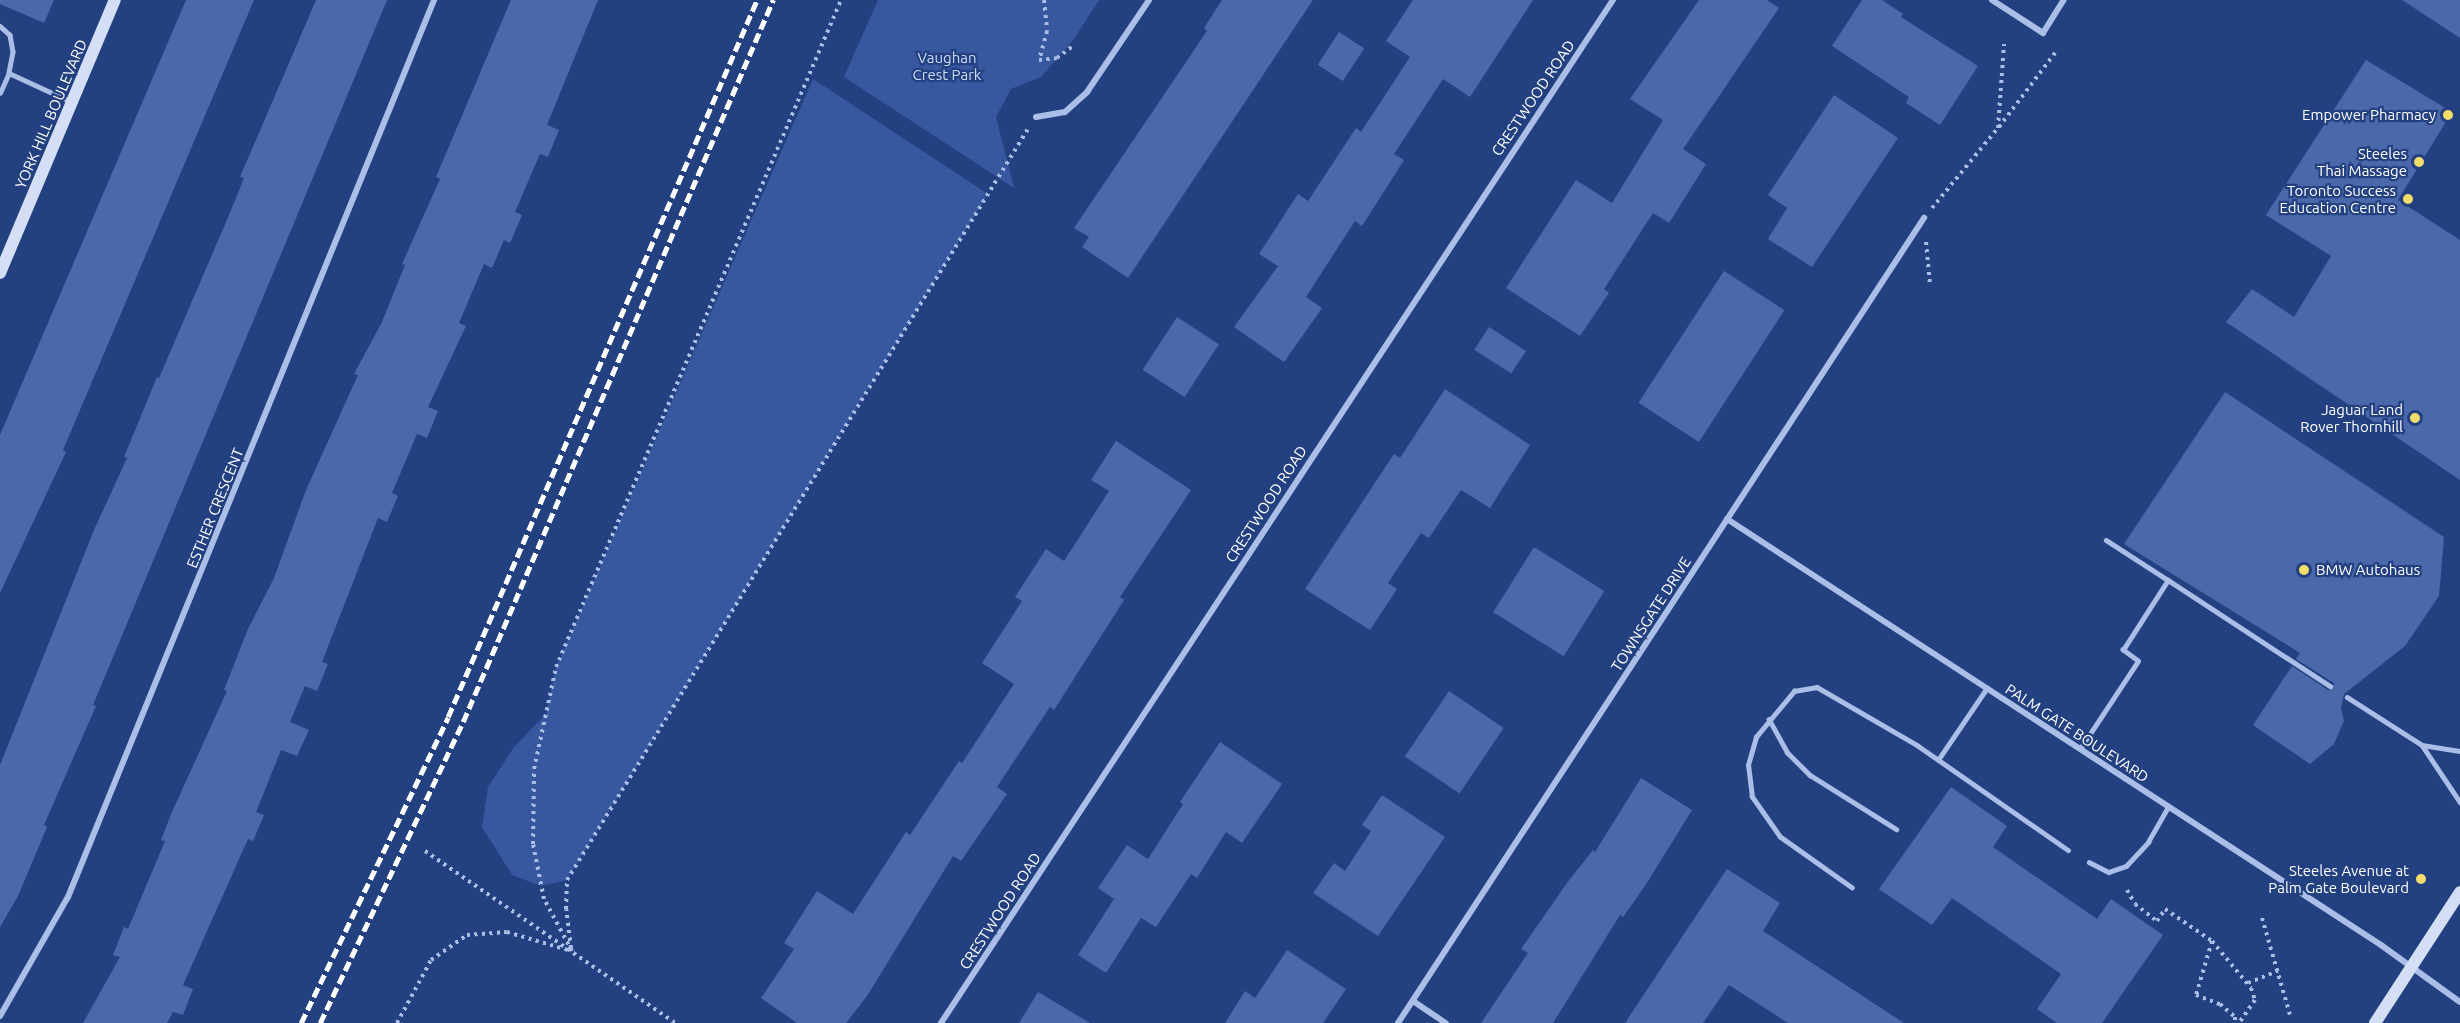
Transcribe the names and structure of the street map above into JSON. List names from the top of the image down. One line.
{"streets":{"street":["CRESTWOOD ROAD","YORK HILL BOULEVARD","ESTHER CRESCENT","TOWNSGATE DRIVE","PALM GATE BOULEVARD"]},"crossings":[["TOWNSGATE DRIVE","PALM GATE BOULEVARD"]],"parks":["Vaughan Crest Park"],"places":["Empower Pharmacy","Steeles Thai Massage","Toronto Success Education Centre","Jaguar Land Rover Thornhill","BMW Autohaus","Steeles Avenue at Palm Gate Boulevard"]}
